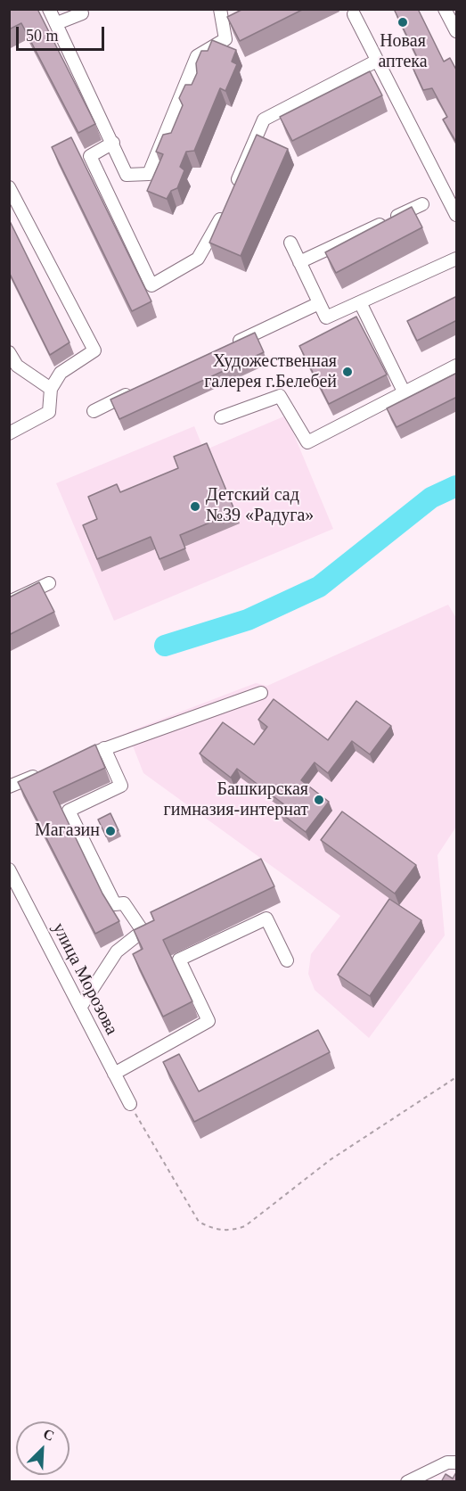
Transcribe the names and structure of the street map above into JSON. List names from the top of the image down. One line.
{"streets":{"street":["улица Морозова"]},"places":["Новая аптека","Художественная галерея г.Белебей","Детский сад №39 «Радуга»","Башкирская гимназия-интернат","Магазин"],"scale_bar":"50 m","north":"top right"}
